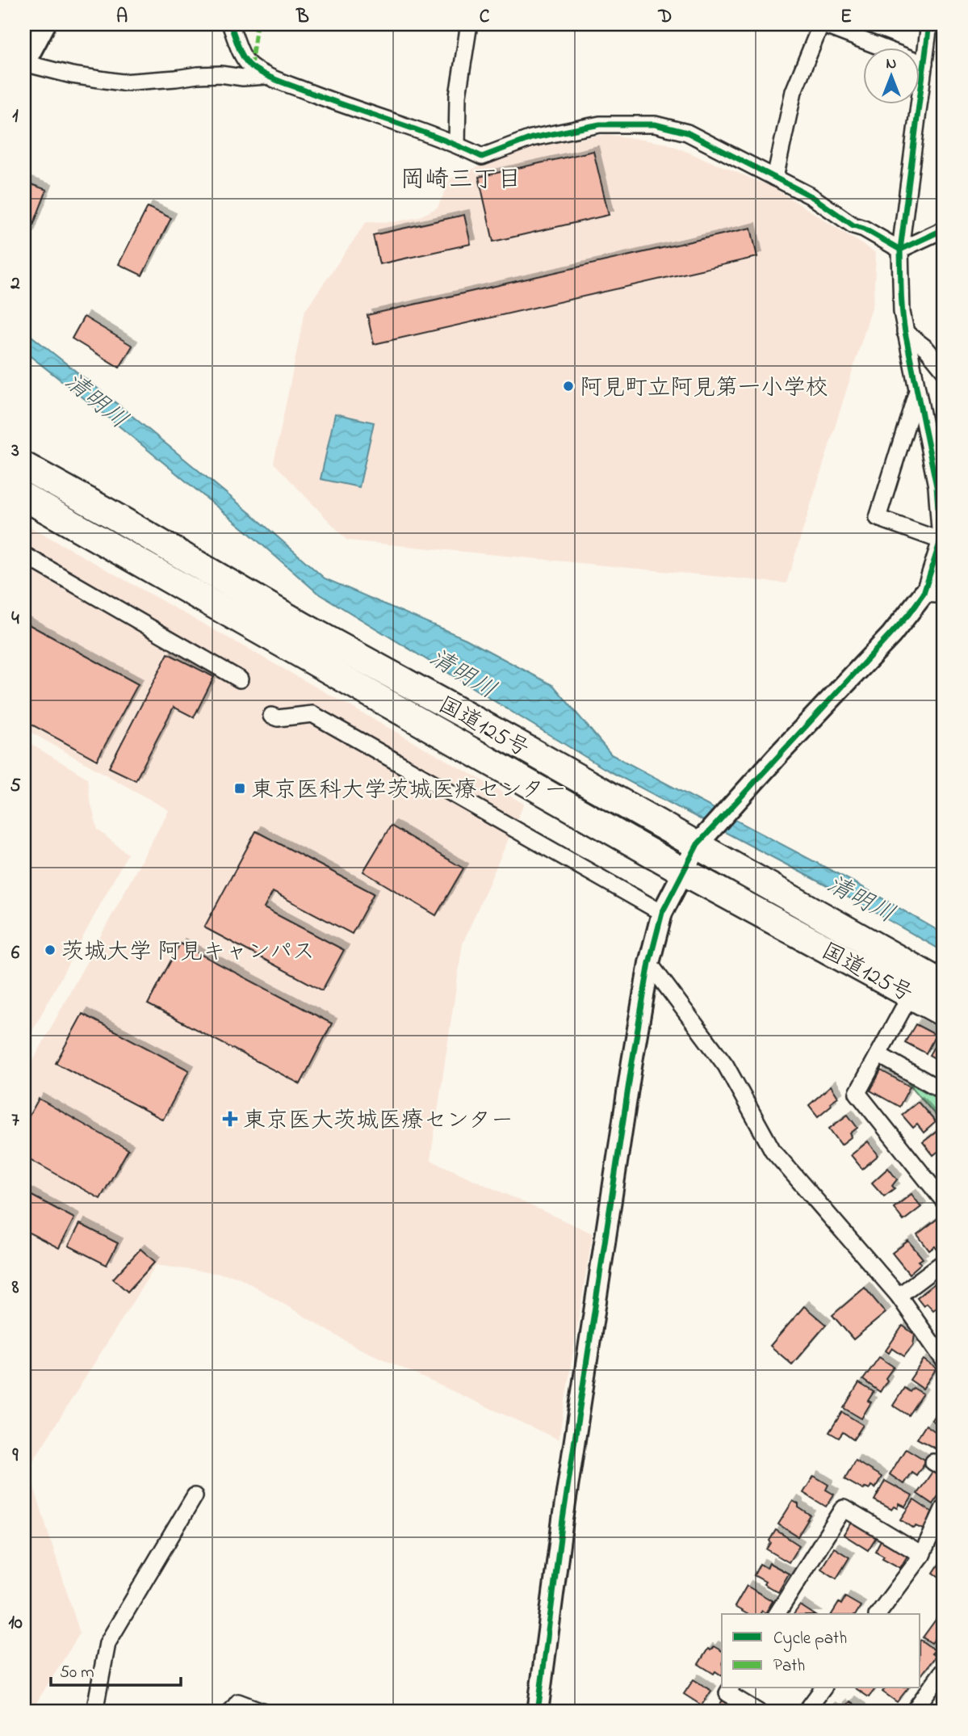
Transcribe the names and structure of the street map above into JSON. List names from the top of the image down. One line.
{"streets":{"highway":["国道125号"]},"districts":["岡崎三丁目"],"water":["清明川"],"places":{"other":["阿見町立阿見第一小学校","茨城大学 阿見キャンパス"],"transit":["東京医科大学茨城医療センター"],"health":["東京医大茨城医療センター"]},"legend":["Cycle path","Path"],"scale_bar":"50 m","north":"top","grid":{"columns":["A","B","C","D","E"],"rows":["1","2","3","4","5","6","7","8","9","10"]}}
